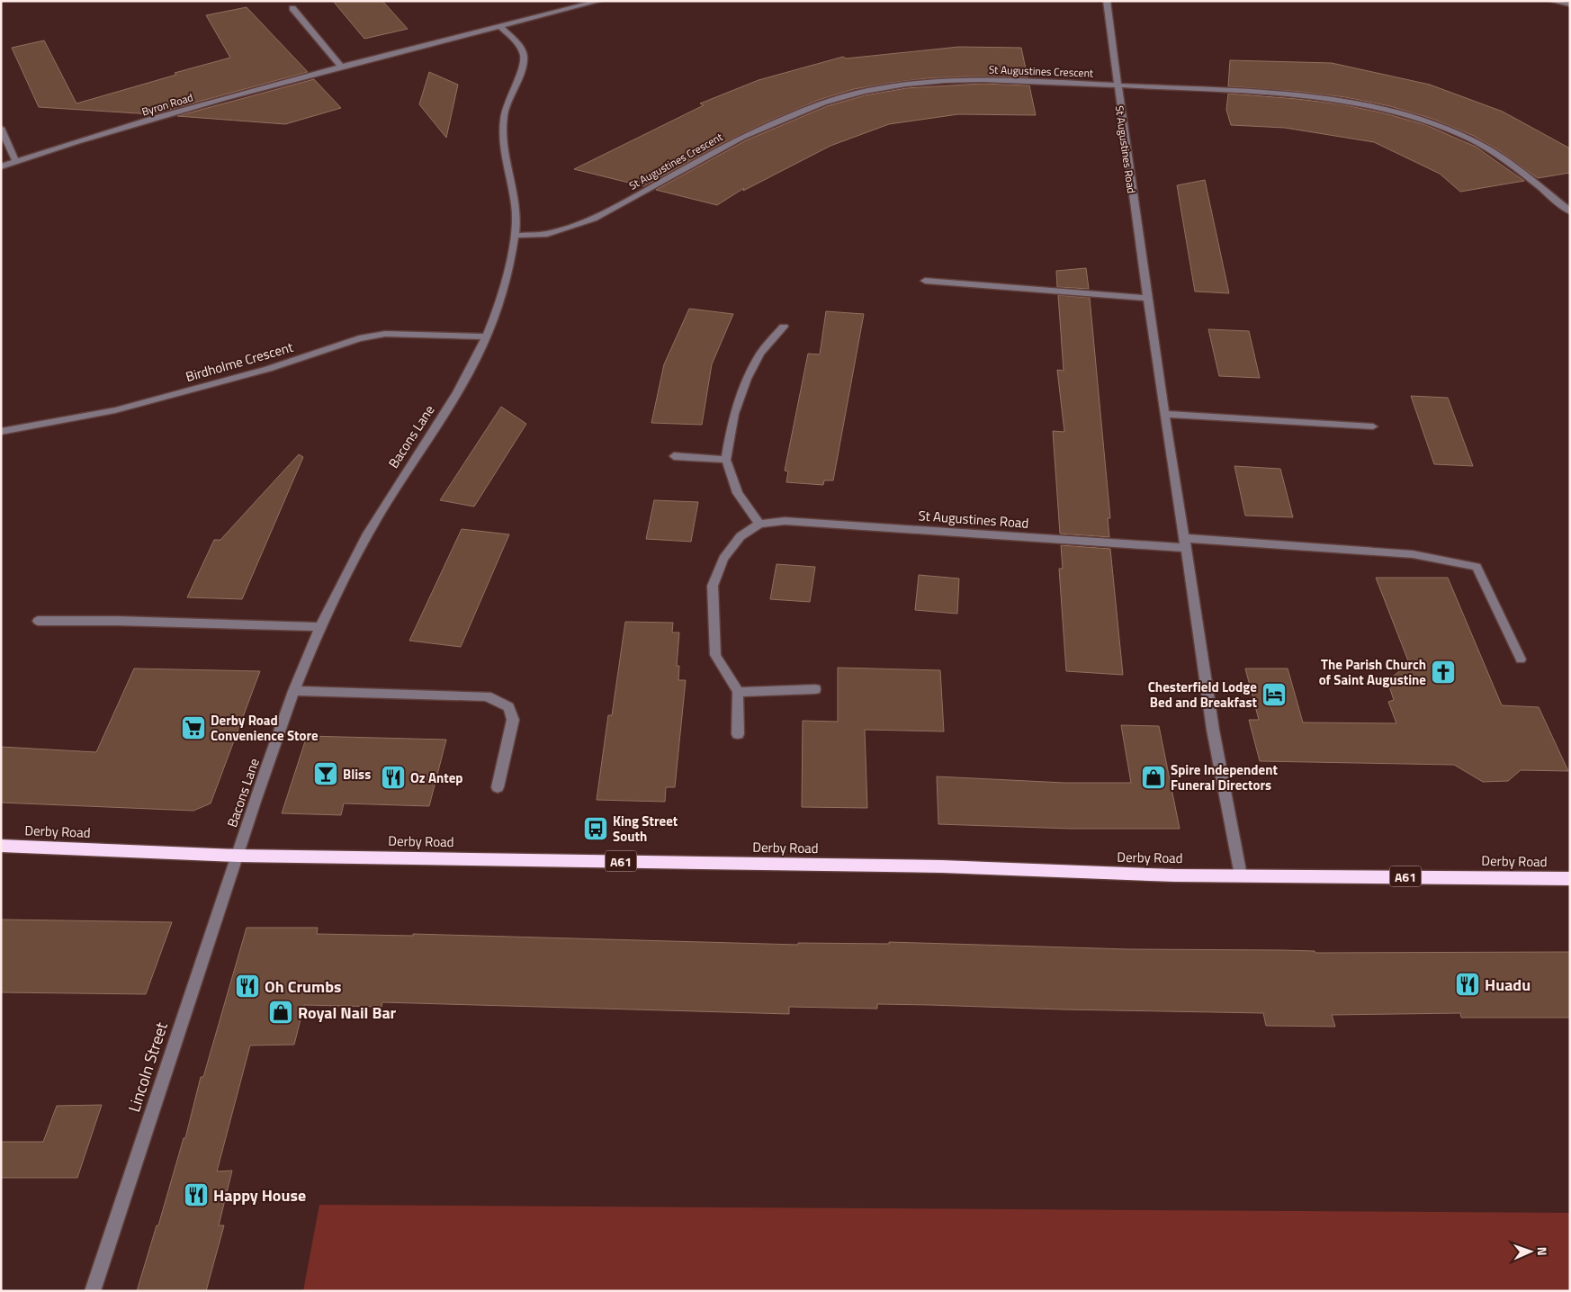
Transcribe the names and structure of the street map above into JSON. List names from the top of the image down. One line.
{"streets":{"highway":["Derby Road","A61"],"street":["St Augustines Crescent","Byron Road","St Augustines Road","Birdholme Crescent","Bacons Lane","Lincoln Street"]},"crossings":[["St Augustines Crescent","St Augustines Road"],["St Augustines Crescent","Bacons Lane"],["Byron Road","Bacons Lane"],["St Augustines Road","Derby Road"],["Birdholme Crescent","Bacons Lane"],["Bacons Lane","Derby Road"],["Bacons Lane","Lincoln Street"],["Derby Road","Lincoln Street"]],"places":{"church":["The Parish Church of Saint Augustine"],"hotel":["Chesterfield Lodge Bed and Breakfast"],"supermarket":["Derby Road Convenience Store"],"bar":["Bliss"],"restaurant":["Oz Antep","Huadu","Oh Crumbs","Happy House"],"shop":["Spire Independent Funeral Directors","Royal Nail Bar"],"bus stop":["King Street South"]},"north":"right"}
